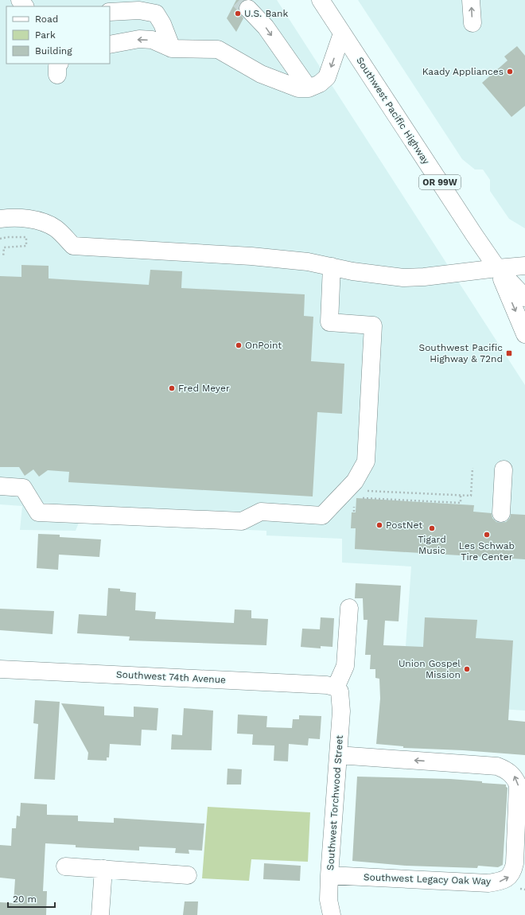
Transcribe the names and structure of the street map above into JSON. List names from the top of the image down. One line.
{"streets":{"main road":["Southwest Pacific Highway","OR 99W","Southwest 74th Avenue","Southwest Torchwood Street","Southwest Legacy Oak Way"]},"crossings":[["Southwest 74th Avenue","Southwest Torchwood Street"],["Southwest Torchwood Street","Southwest Legacy Oak Way"]],"places":{"other":["U.S. Bank","Kaady Appliances","OnPoint","Fred Meyer","PostNet","Tigard Music","Les Schwab Tire Center","Union Gospel Mission"],"transit":["Southwest Pacific Highway & 72nd"]},"legend":["Road","Park","Building"],"scale_bar":"20 m"}
